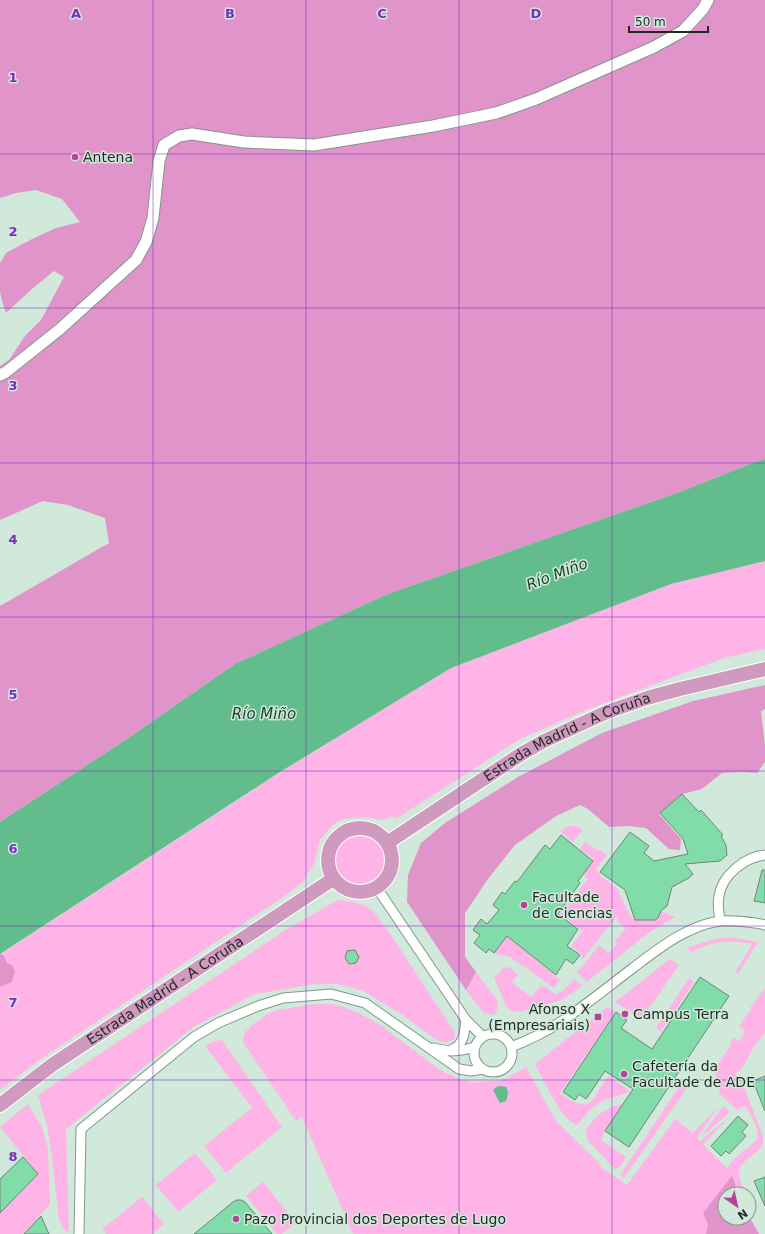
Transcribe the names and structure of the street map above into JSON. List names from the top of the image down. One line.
{"streets":{"highway":["Estrada Madrid - A Coruña"]},"water":["Río Miño"],"places":{"other":["Antena","Facultade de Ciencias","Campus Terra","Cafetería da Facultade de ADE","Pazo Provincial dos Deportes de Lugo"],"transit":["Afonso X (Empresariais)"]},"scale_bar":"50 m","north":"bottom right","grid":{"columns":["A","B","C","D"],"rows":["1","2","3","4","5","6","7","8"]}}
